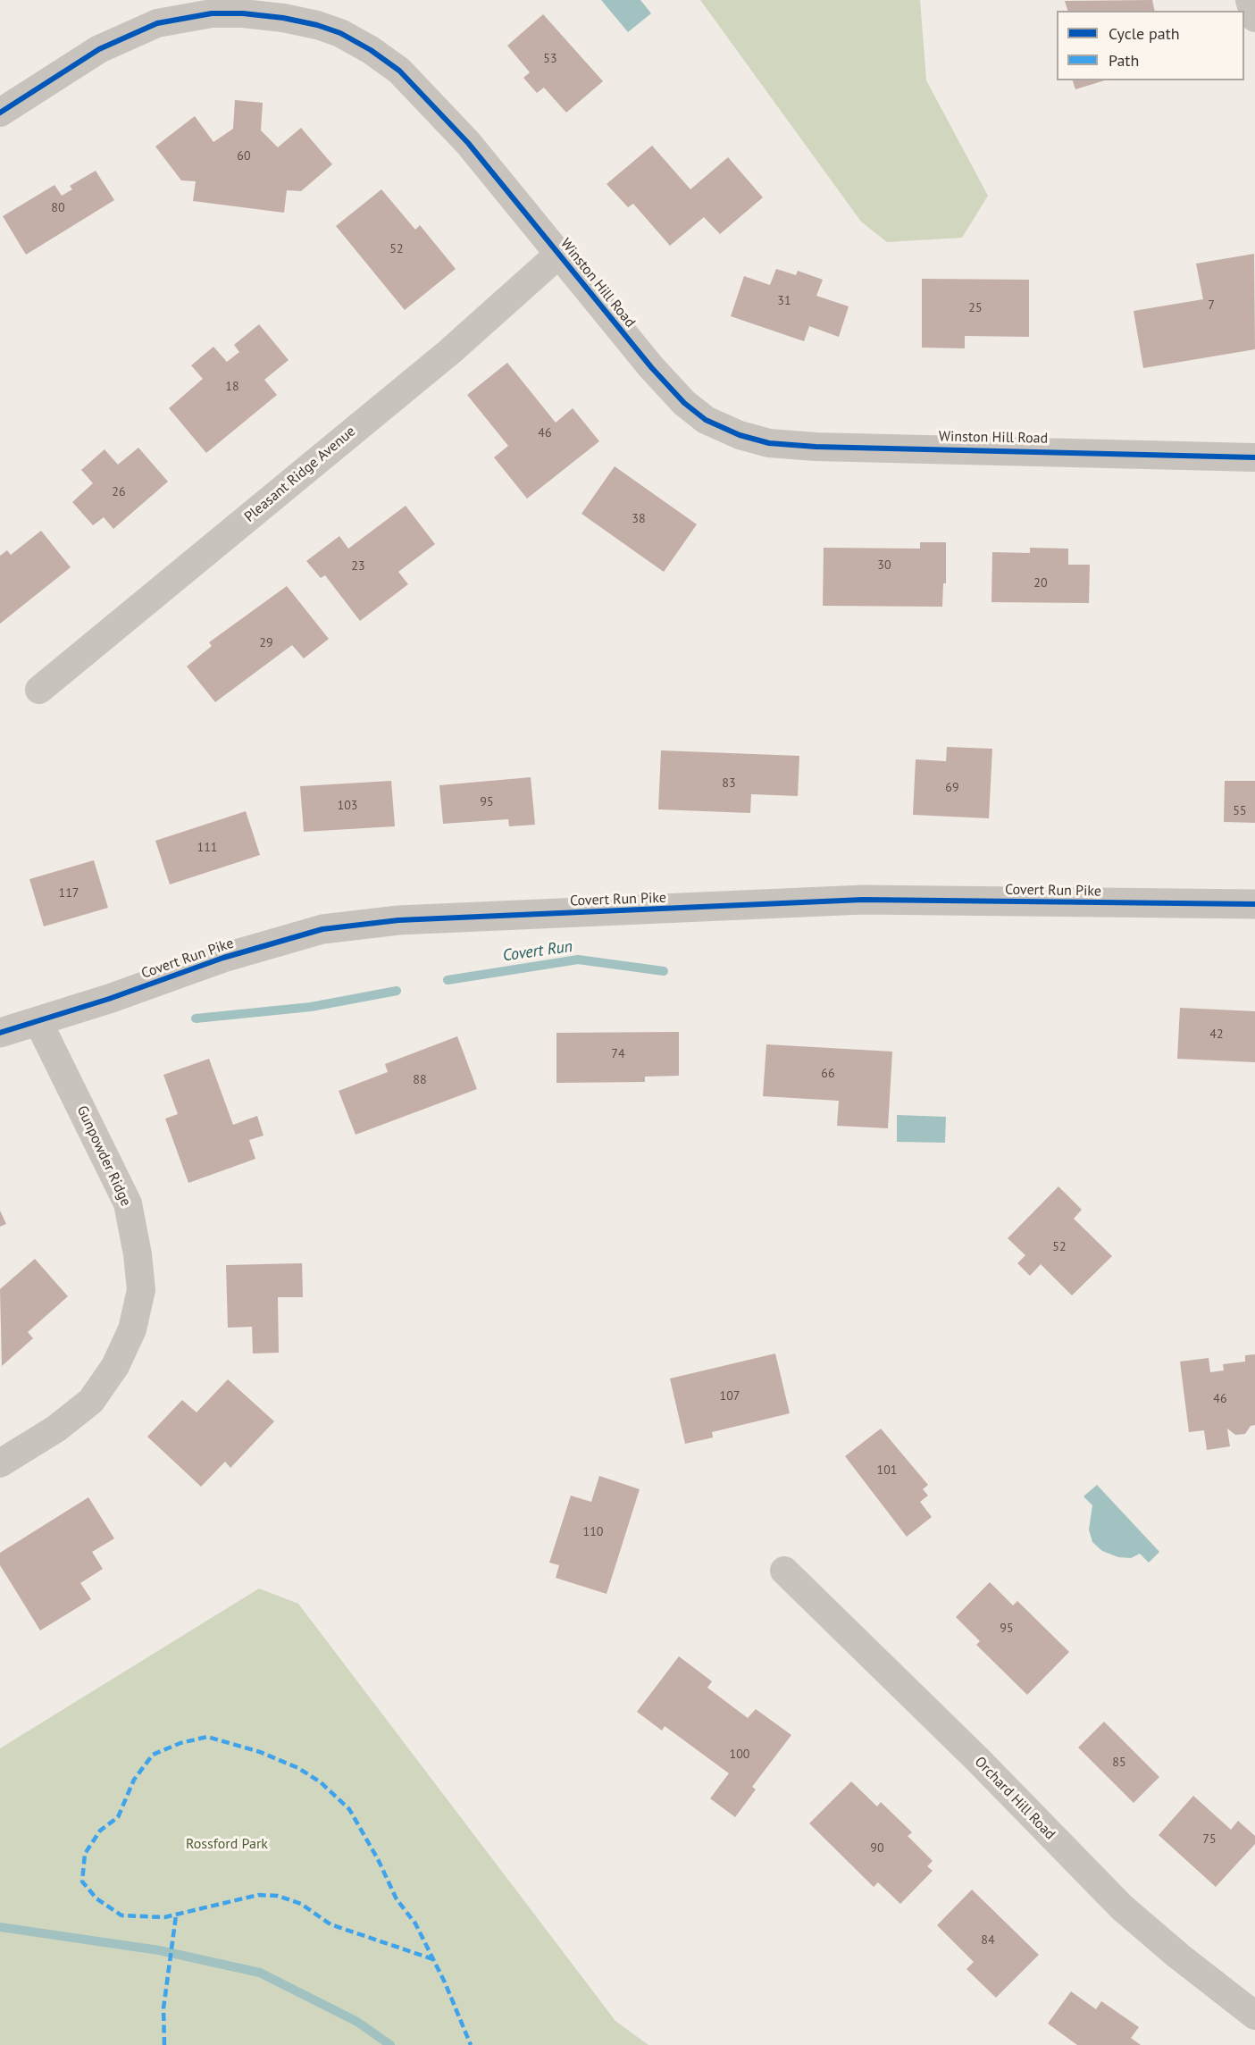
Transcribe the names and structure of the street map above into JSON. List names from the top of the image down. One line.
{"streets":{"street":["Winston Hill Road","Pleasant Ridge Avenue","Covert Run Pike","Gunpowder Ridge","Orchard Hill Road"]},"crossings":[["Winston Hill Road","Pleasant Ridge Avenue"],["Covert Run Pike","Gunpowder Ridge"]],"water":["Covert Run"],"parks":["Rossford Park"],"house_numbers":["53","60","80","52","31","7","25","18","46","26","38","30","23","20","29","83","69","95","103","55","111","117","42","74","66","88","52","107","46","101","110","95","100","85","75","90","84"],"legend":["Cycle path","Path"]}
